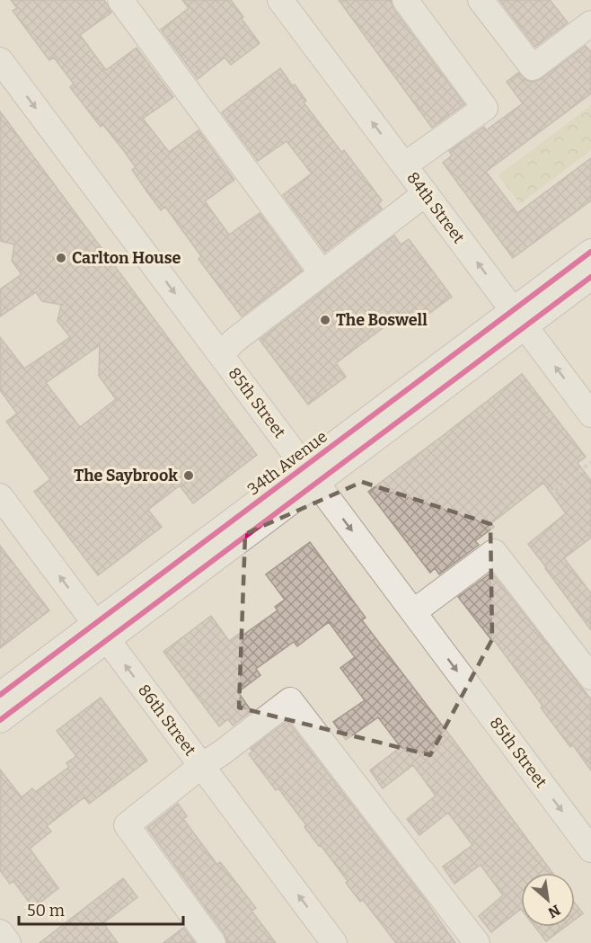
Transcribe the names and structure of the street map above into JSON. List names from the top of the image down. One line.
{"streets":{"street":["84th Street","85th Street","34th Avenue","86th Street"]},"crossings":[["84th Street","34th Avenue"],["85th Street","34th Avenue"],["34th Avenue","86th Street"]],"one_way":["86th Street"],"places":["Carlton House","The Boswell","The Saybrook"],"scale_bar":"50 m","north":"bottom right"}
